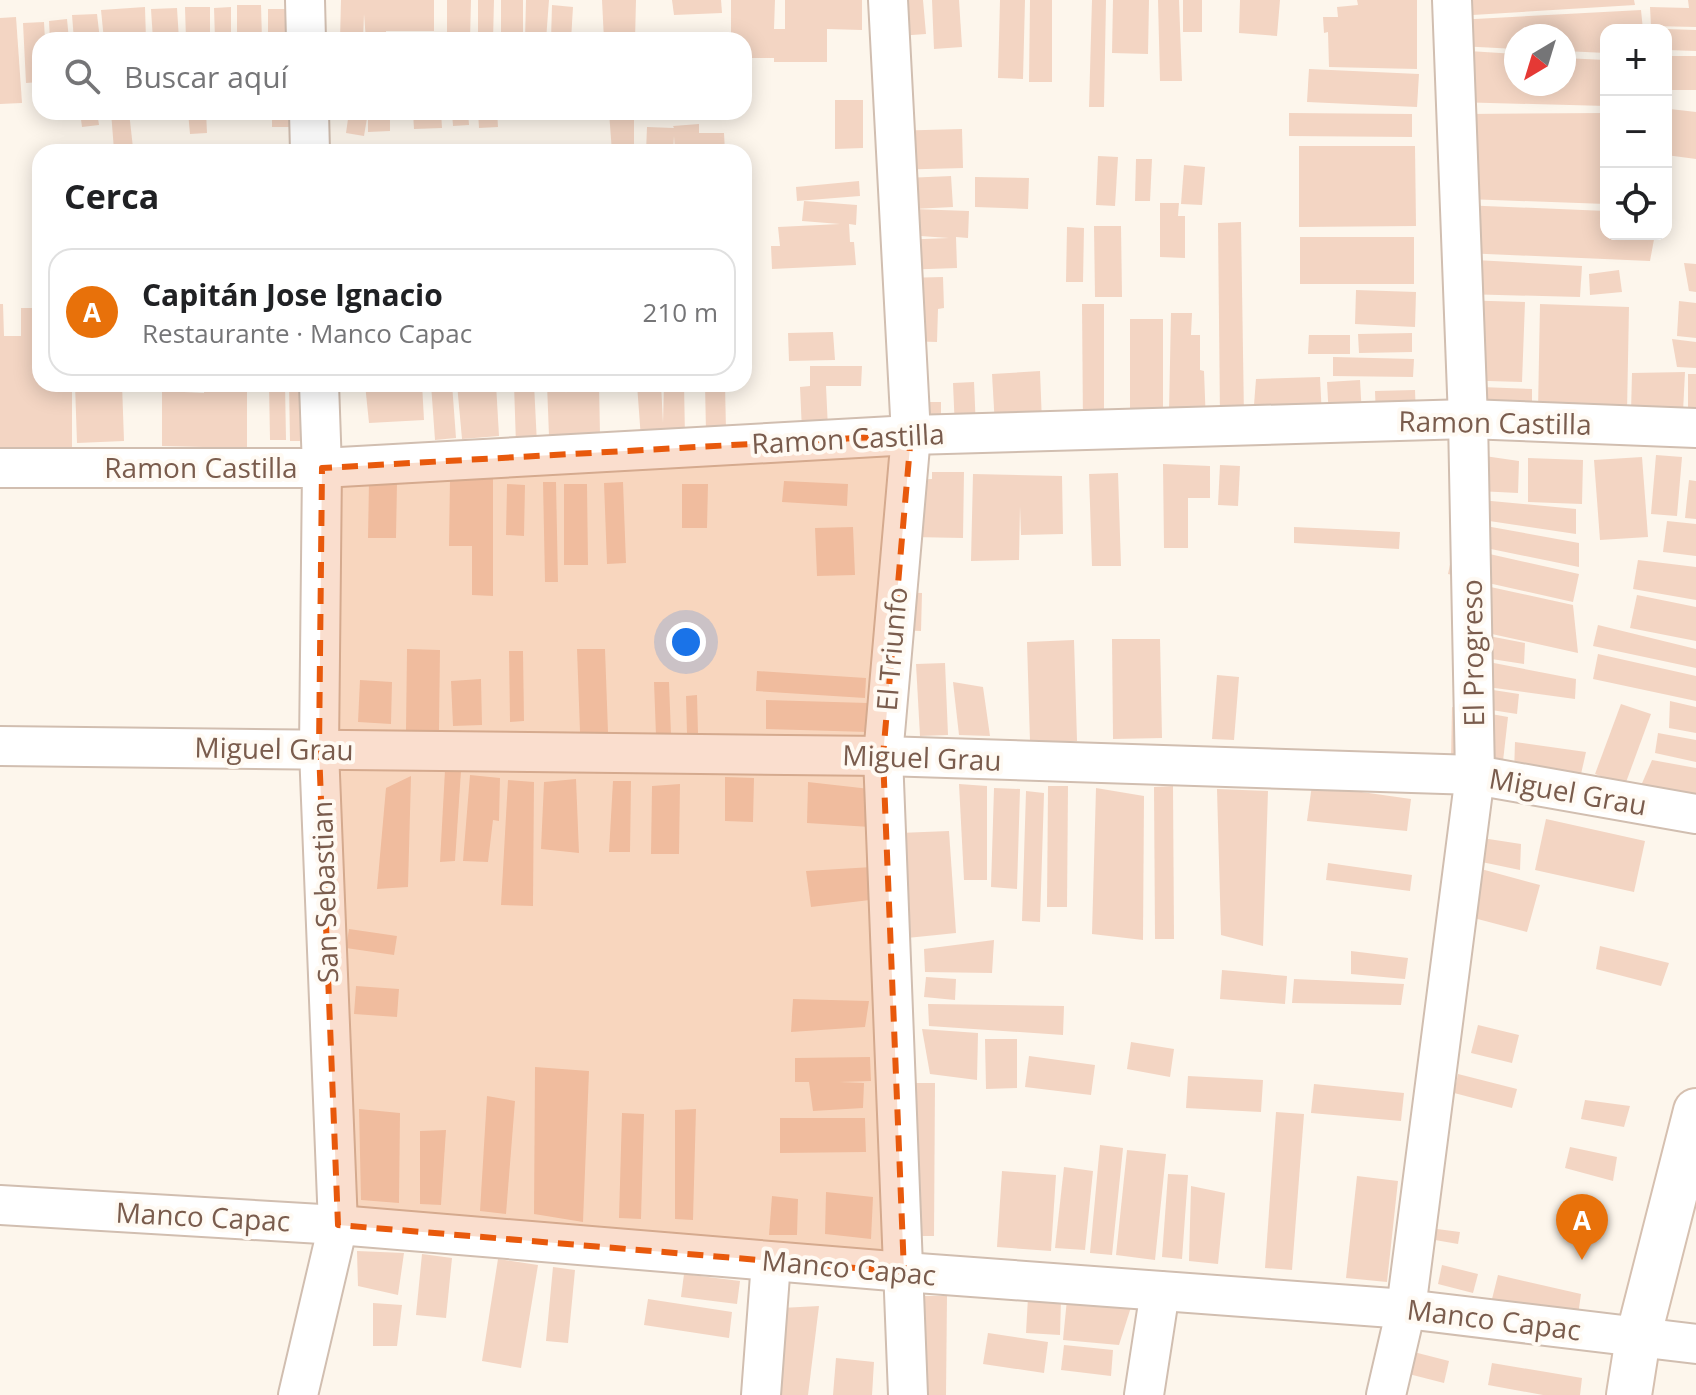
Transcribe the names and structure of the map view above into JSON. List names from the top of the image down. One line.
{"streets":{"street":["Ramon Castilla","El Triunfo","El Progreso","Miguel Grau","San Sebastian","Manco Capac"]},"crossings":[["Ramon Castilla","El Triunfo"],["Ramon Castilla","El Progreso"],["Ramon Castilla","San Sebastian"],["El Triunfo","Miguel Grau"],["El Triunfo","Manco Capac"],["El Progreso","Miguel Grau"],["El Progreso","Manco Capac"],["Miguel Grau","San Sebastian"],["San Sebastian","Manco Capac"]],"north":"bottom left","page":{"map_buttons":["+","−"],"search":"Buscar aquí","heading":"Cerca","list":[{"mark":"A","name":"Capitán Jose Ignacio","note":"Restaurante · Manco Capac","value":"210 m"}],"pins":"A"}}
